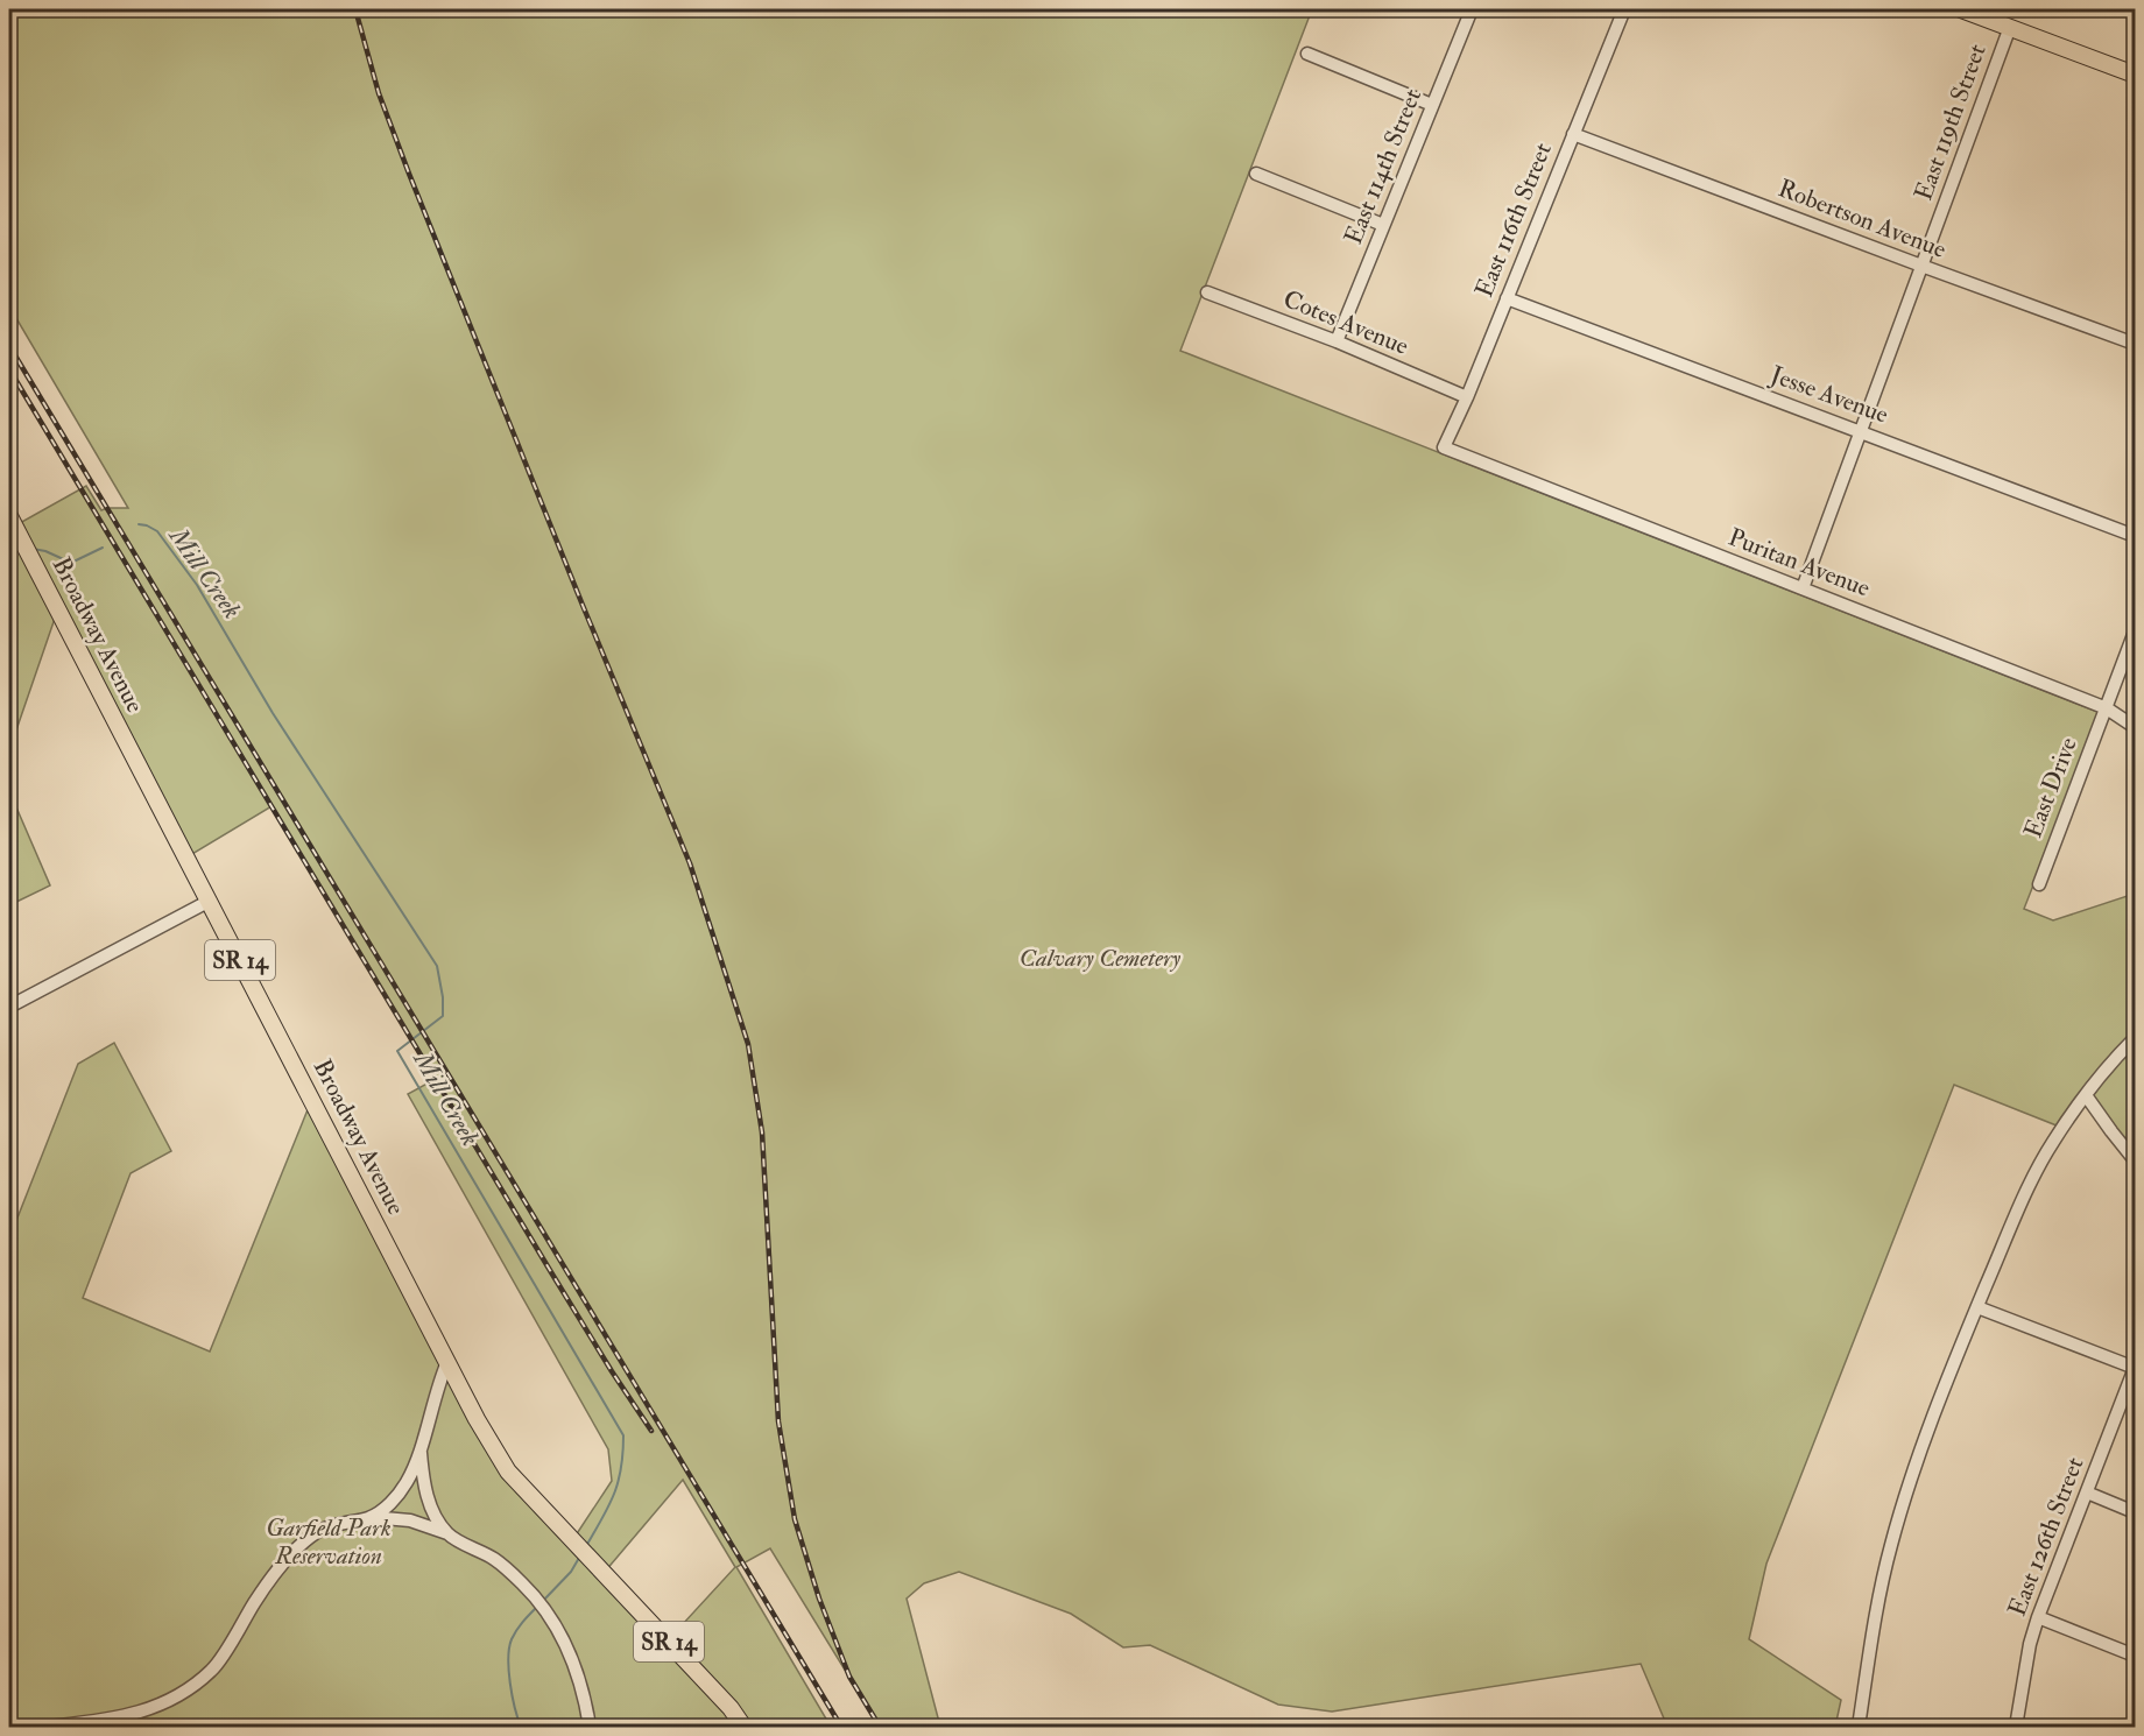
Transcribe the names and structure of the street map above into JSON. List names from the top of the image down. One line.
{"streets":{"main road":["Broadway Avenue","SR 14"],"street":["East 119th Street","East 114th Street","Robertson Avenue","East 116th Street","Cotes Avenue","Jesse Avenue","Puritan Avenue","East Drive","East 126th Street"]},"crossings":[["East 119th Street","Robertson Avenue"],["East 119th Street","Jesse Avenue"],["East 119th Street","Puritan Avenue"],["East 114th Street","Cotes Avenue"],["Robertson Avenue","East 116th Street"],["East 116th Street","Cotes Avenue"],["East 116th Street","Jesse Avenue"],["East 116th Street","Puritan Avenue"],["Puritan Avenue","East Drive"]],"water":["Mill Creek"],"parks":["Calvary Cemetery","Garfield Park Reservation"]}
